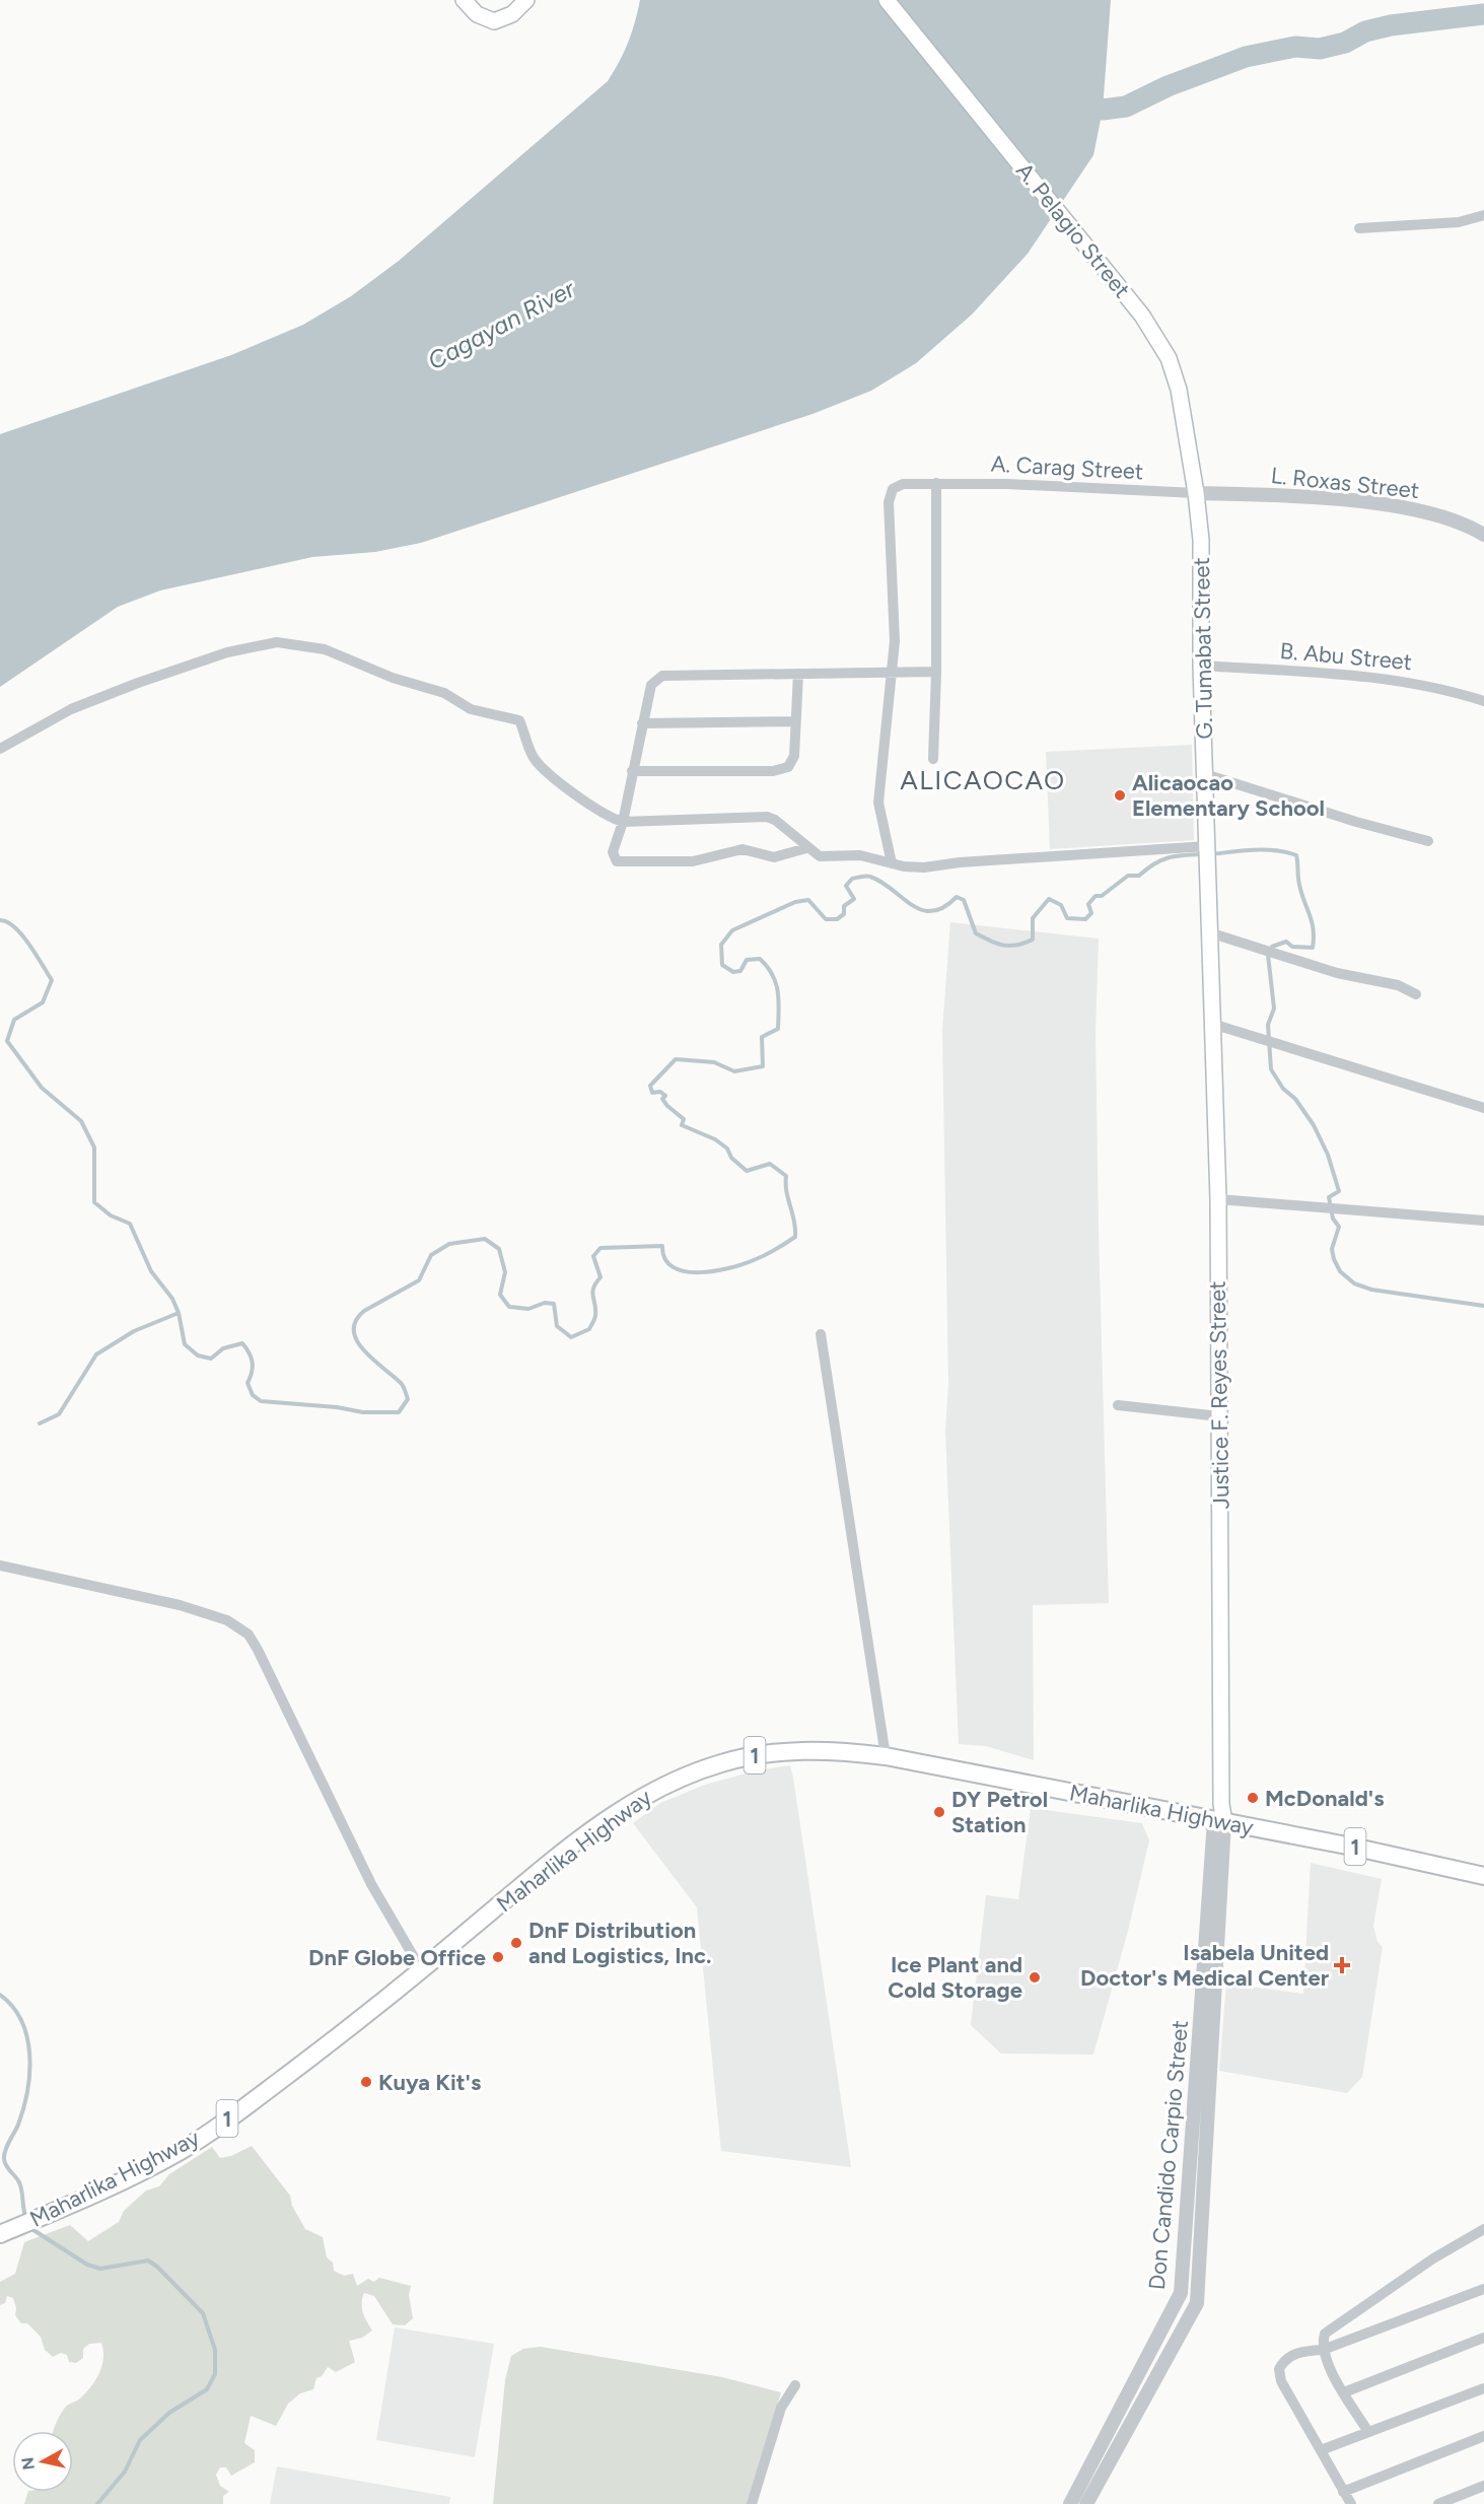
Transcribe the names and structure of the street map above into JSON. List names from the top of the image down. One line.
{"streets":{"main road":["A. Pelagio Street","G. Tumabat Street","Justice F. Reyes Street","1","Maharlika Highway"],"street":["A. Carag Street","L. Roxas Street","B. Abu Street","Don Candido Carpio Street"]},"crossings":[["A. Pelagio Street","A. Carag Street"],["A. Pelagio Street","L. Roxas Street"],["A. Pelagio Street","G. Tumabat Street"],["A. Carag Street","L. Roxas Street"],["A. Carag Street","G. Tumabat Street"],["L. Roxas Street","G. Tumabat Street"],["G. Tumabat Street","B. Abu Street"],["G. Tumabat Street","Justice F. Reyes Street"],["Justice F. Reyes Street","Maharlika Highway"],["Justice F. Reyes Street","Don Candido Carpio Street"],["Maharlika Highway","Don Candido Carpio Street"]],"districts":["ALICAOCAO"],"water":["Cagayan River"],"places":{"other":["Alicaocao Elementary School","McDonald's","DY Petrol Station","DnF Distribution and Logistics, Inc.","DnF Globe Office","Ice Plant and Cold Storage","Kuya Kit's"],"health":["Isabela United Doctor's Medical Center"]},"north":"left"}
